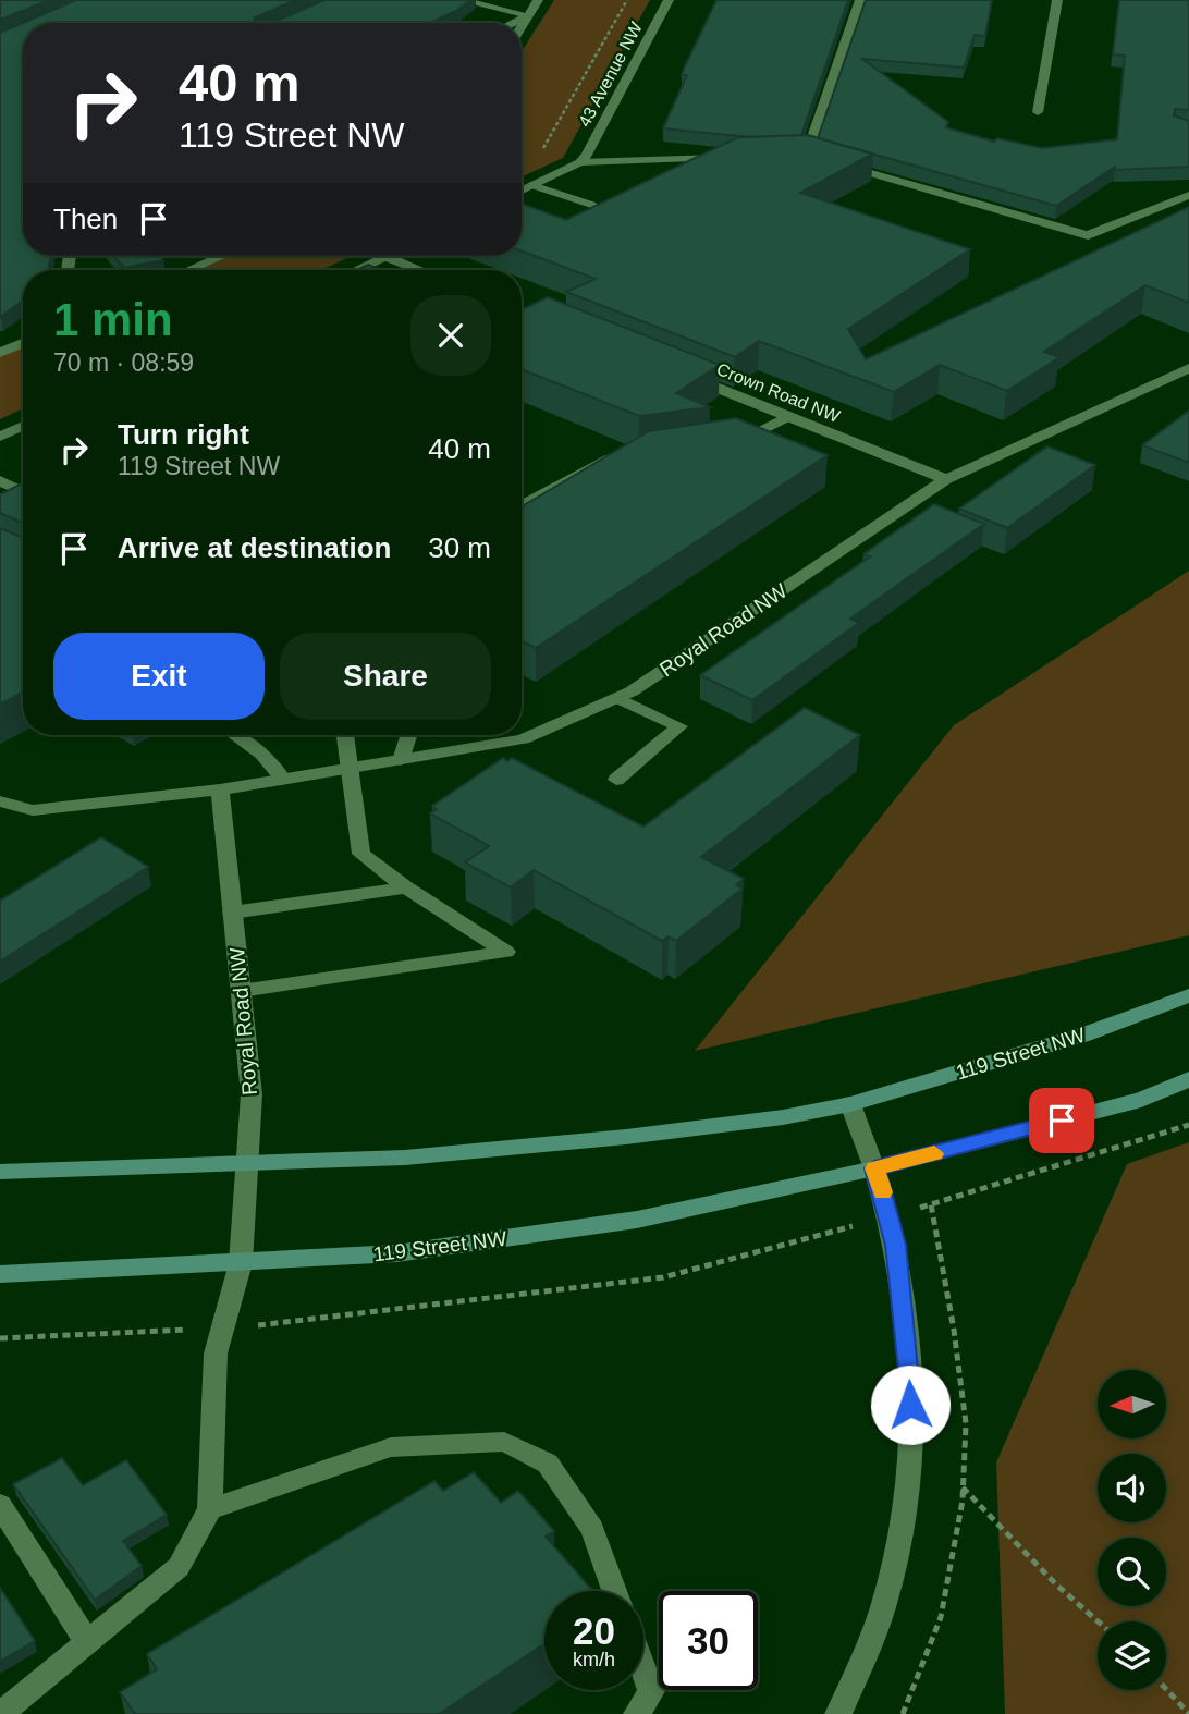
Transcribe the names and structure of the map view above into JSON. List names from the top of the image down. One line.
{"streets":{"main road":["119 Street NW"],"street":["43 Avenue NW","Crown Road NW","Royal Road NW"]},"crossings":[["Crown Road NW","Royal Road NW"],["Royal Road NW","119 Street NW"]],"north":"left","page":{"turn":["40 m","119 Street NW"],"then":"Then","heading":["1 min","70 m · 08:59"],"list":[{"name":"Turn right","note":"119 Street NW","value":"40 m"},{"name":"Arrive at destination","value":"30 m"}],"buttons":["Exit","Share"],"speed":"20 km/h","limit":"30"}}
